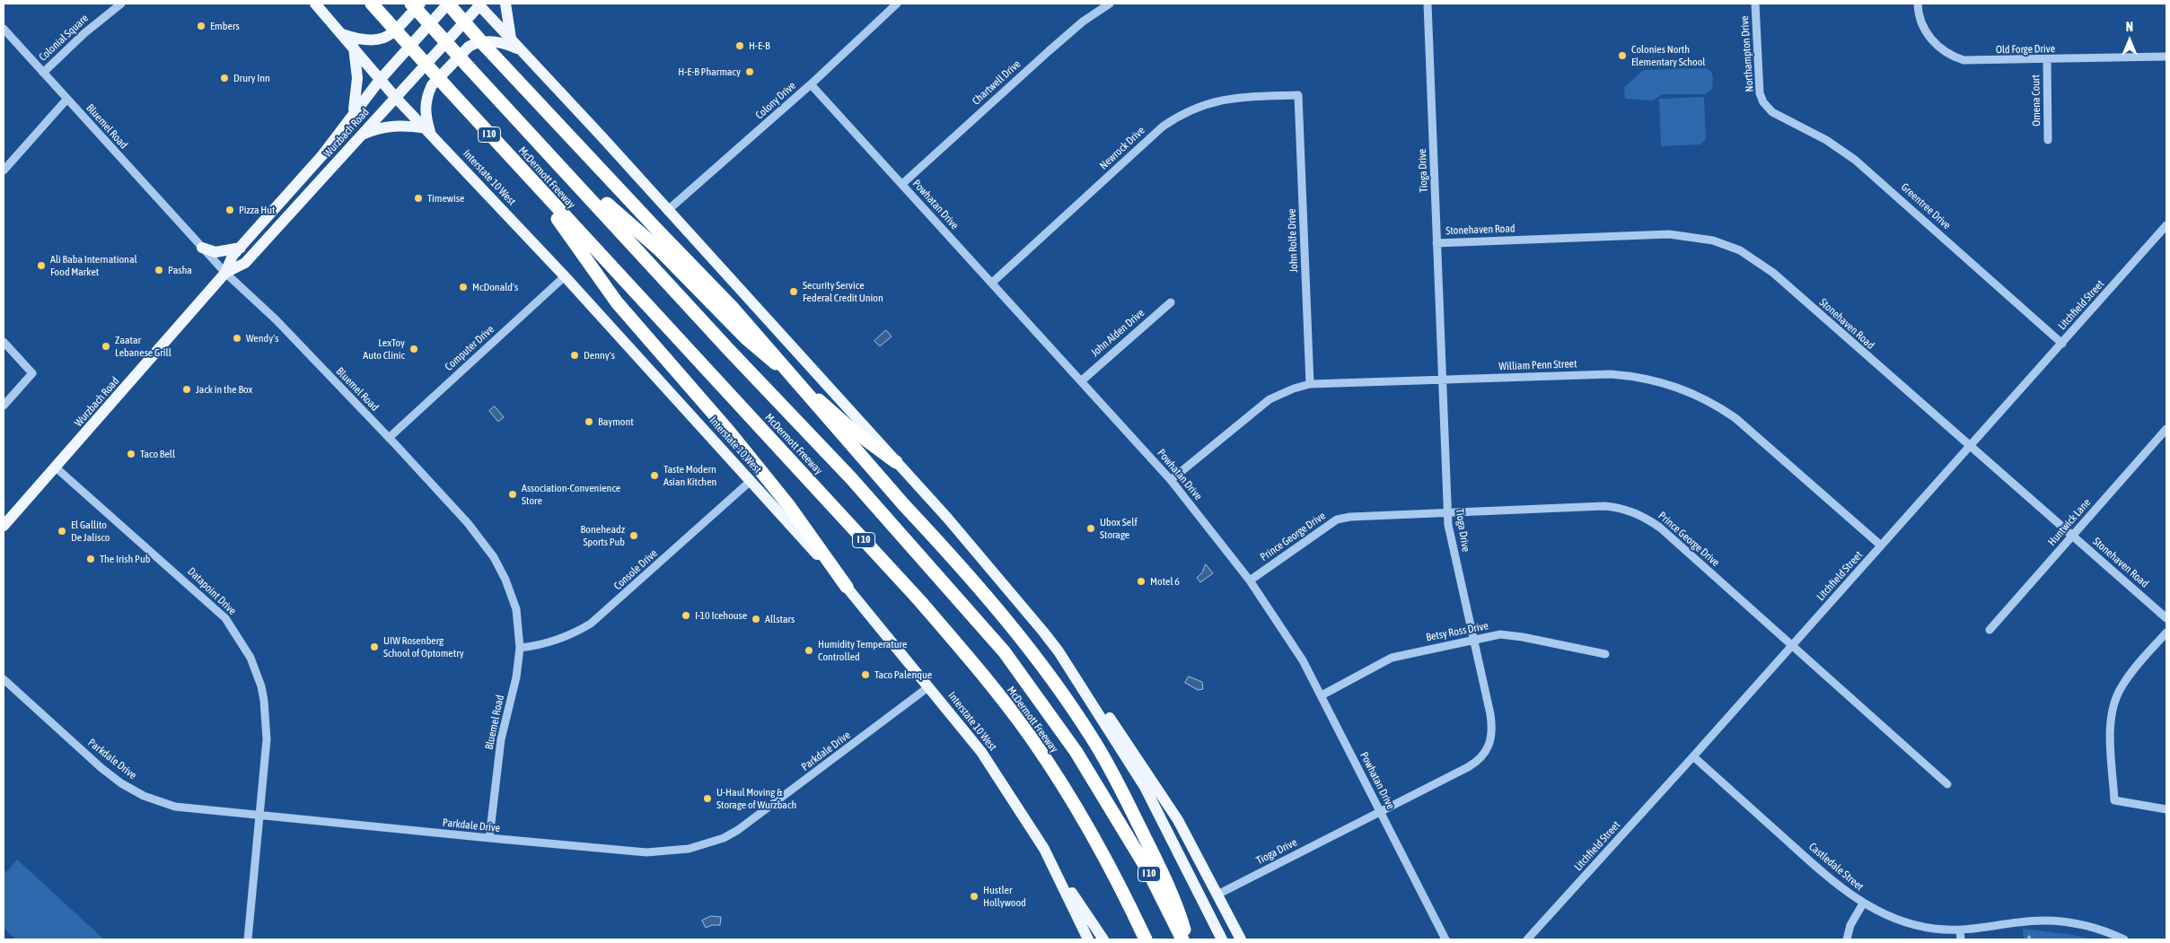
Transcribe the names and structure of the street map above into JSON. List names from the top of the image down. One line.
{"streets":{"highway":["I 10","McDermott Freeway"],"main road":["Wurzbach Road","Interstate 10 West"],"street":["Colonial Square","Old Forge Drive","Northampton Drive","Chartwell Drive","Colony Drive","Omena Court","Bluemel Road","Newrock Drive","Tioga Drive","Powhatan Drive","Greentree Drive","Stonehaven Road","John Rolfe Drive","Litchfield Street","John Alden Drive","Computer Drive","William Penn Street","Huntwick Lane","Prince George Drive","Console Drive","Datapoint Drive","Betsy Ross Drive","Parkdale Drive","Castledale Street"]},"crossings":[["Colonial Square","Bluemel Road"],["Old Forge Drive","Omena Court"],["Northampton Drive","Greentree Drive"],["Chartwell Drive","Powhatan Drive"],["Colony Drive","Powhatan Drive"],["Bluemel Road","Wurzbach Road"],["Bluemel Road","Computer Drive"],["Bluemel Road","Console Drive"],["Bluemel Road","Parkdale Drive"],["Wurzbach Road","Interstate 10 West"],["Wurzbach Road","Datapoint Drive"],["Newrock Drive","Powhatan Drive"],["Newrock Drive","John Rolfe Drive"],["Tioga Drive","Powhatan Drive"],["Tioga Drive","Stonehaven Road"],["Tioga Drive","William Penn Street"],["Tioga Drive","Prince George Drive"],["Tioga Drive","Betsy Ross Drive"],["Interstate 10 West","Computer Drive"],["Interstate 10 West","Console Drive"],["Interstate 10 West","Parkdale Drive"],["Powhatan Drive","John Alden Drive"],["Powhatan Drive","William Penn Street"],["Powhatan Drive","Prince George Drive"],["Powhatan Drive","Betsy Ross Drive"],["Greentree Drive","Litchfield Street"],["Stonehaven Road","Litchfield Street"],["Stonehaven Road","Huntwick Lane"],["John Rolfe Drive","William Penn Street"],["Litchfield Street","William Penn Street"],["Litchfield Street","Prince George Drive"],["Litchfield Street","Castledale Street"],["Datapoint Drive","Parkdale Drive"]],"places":["Embers","H-E-B","Colonies North Elementary School","H-E-B Pharmacy","Drury Inn","Timewise","Pizza Hut","Ali Baba International Food Market","Pasha","McDonald's","Security Service Federal Credit Union","Wendy's","Zaatar Lebanese Grill","LexToy Auto Clinic","Denny's","Jack in the Box","Baymont","Taco Bell","Taste Modern Asian Kitchen","Association-Convenience Store","Ubox Self Storage","El Gallito De Jalisco","Boneheadz Sports Pub","The Irish Pub","Motel 6","I-10 Icehouse","Allstars","UIW Rosenberg School of Optometry","Humidity Temperature Controlled","Taco Palenque","U-Haul Moving & Storage of Wurzbach","Hustler Hollywood"],"north":"top"}
